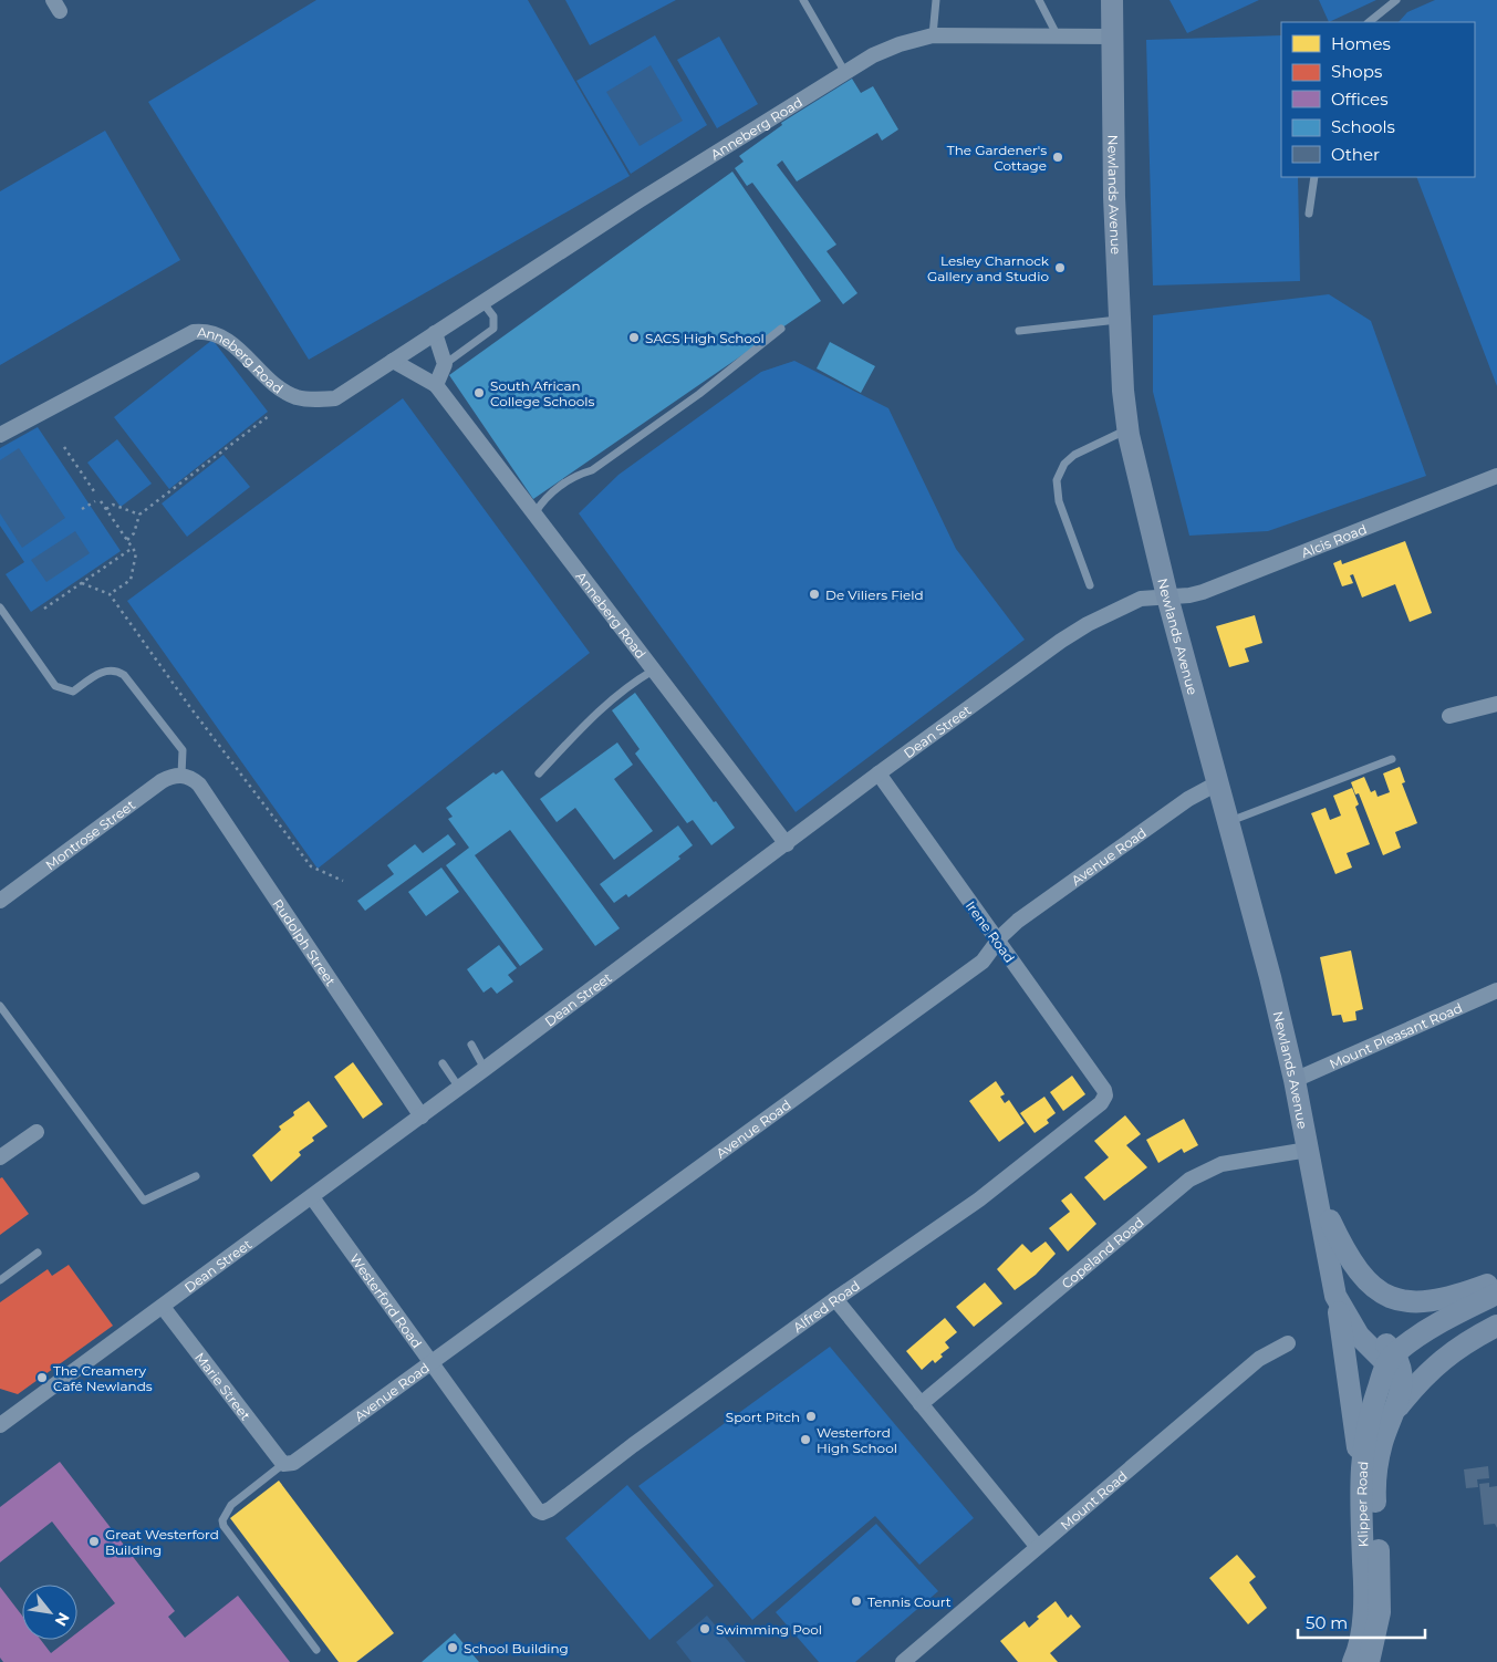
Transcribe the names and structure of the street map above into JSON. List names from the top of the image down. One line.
{"streets":{"main road":["Newlands Avenue","Klipper Road"],"street":["Anneberg Road","Alcis Road","Dean Street","Montrose Street","Avenue Road","Irene Road","Rudolph Street","Mount Pleasant Road","Copeland Road","Westerford Road","Alfred Road","Marie Street","Mount Road"]},"crossings":[["Anneberg Road","Newlands Avenue"],["Anneberg Road","Dean Street"],["Newlands Avenue","Alcis Road"],["Newlands Avenue","Dean Street"],["Newlands Avenue","Avenue Road"],["Newlands Avenue","Mount Pleasant Road"],["Newlands Avenue","Copeland Road"],["Newlands Avenue","Klipper Road"],["Alcis Road","Dean Street"],["Dean Street","Irene Road"],["Dean Street","Rudolph Street"],["Dean Street","Westerford Road"],["Dean Street","Marie Street"],["Montrose Street","Rudolph Street"],["Avenue Road","Irene Road"],["Avenue Road","Westerford Road"],["Avenue Road","Marie Street"],["Irene Road","Alfred Road"],["Westerford Road","Alfred Road"]],"places":["The Gardener's Cottage","Lesley Charnock Gallery and Studio","SACS High School","South African College Schools","De Viliers Field","The Creamery Café Newlands","Sport Pitch","Westerford High School","Great Westerford Building","Tennis Court","Swimming Pool","School Building"],"legend":["Homes","Shops","Offices","Schools","Other"],"scale_bar":"50 m","north":"bottom right"}
